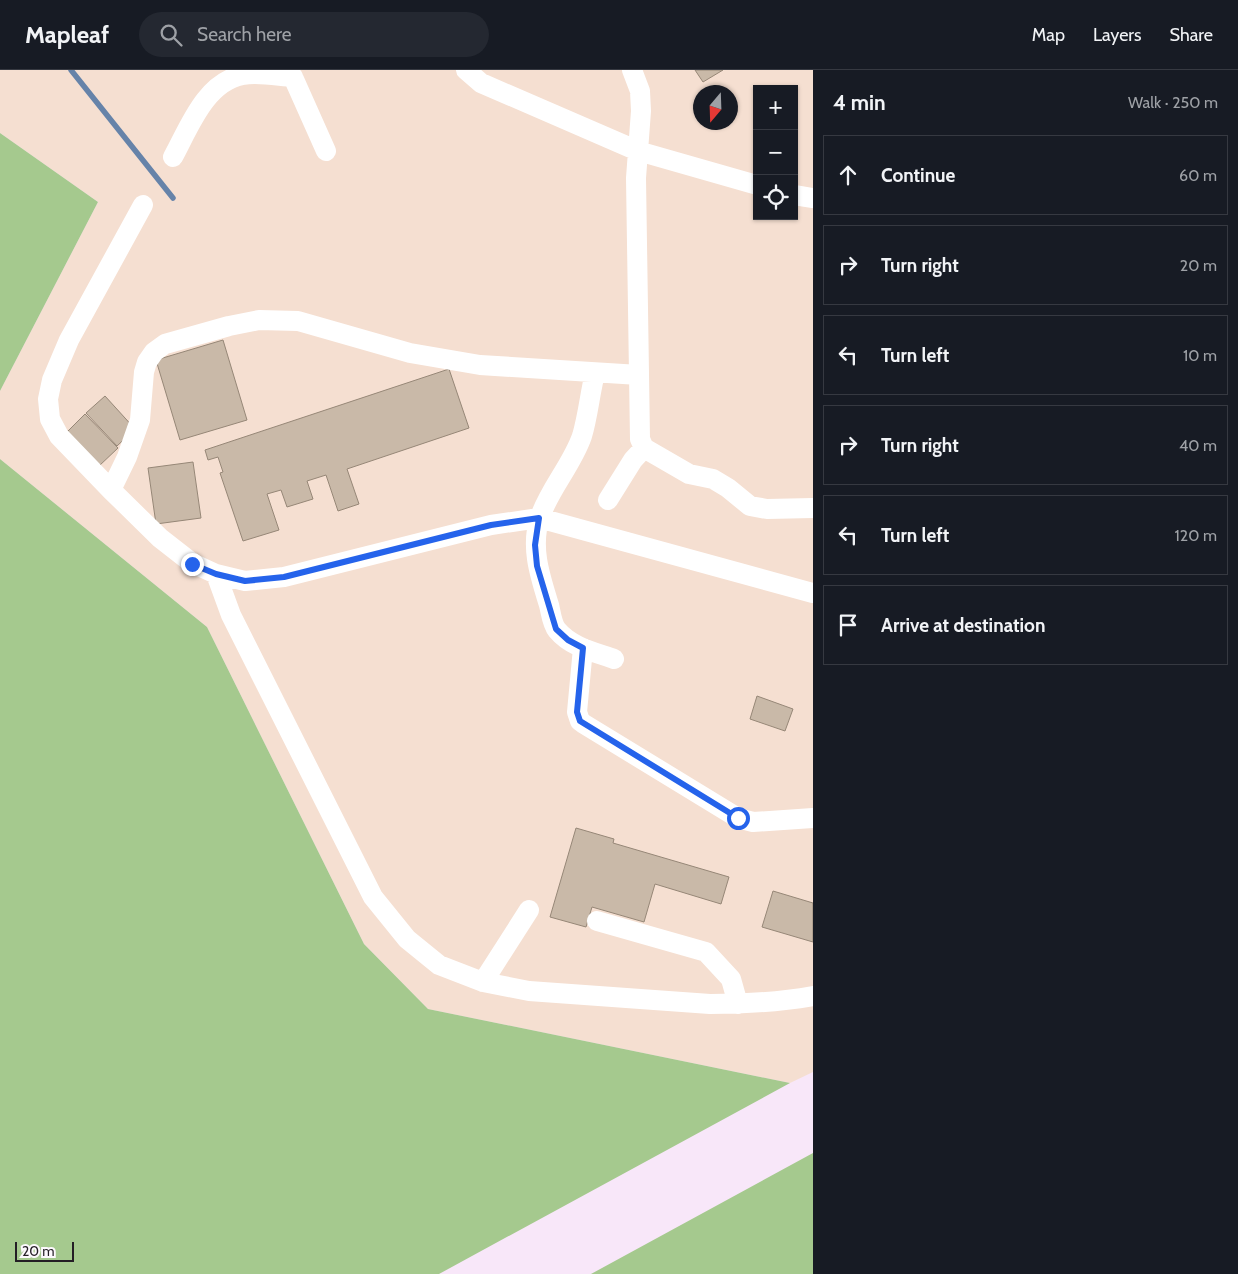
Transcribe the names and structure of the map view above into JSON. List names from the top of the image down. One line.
{"scale_bar":"20 m","north":"bottom","page":{"header":"Mapleaf","search":"Search here","nav":["Map","Layers","Share"],"heading":["4 min","Walk · 250 m"],"map_buttons":["+","−"],"list":[["Continue","60 m"],["Turn right","20 m"],["Turn left","10 m"],["Turn right","40 m"],["Turn left","120 m"],"Arrive at destination"],"scale":"20 m"}}
